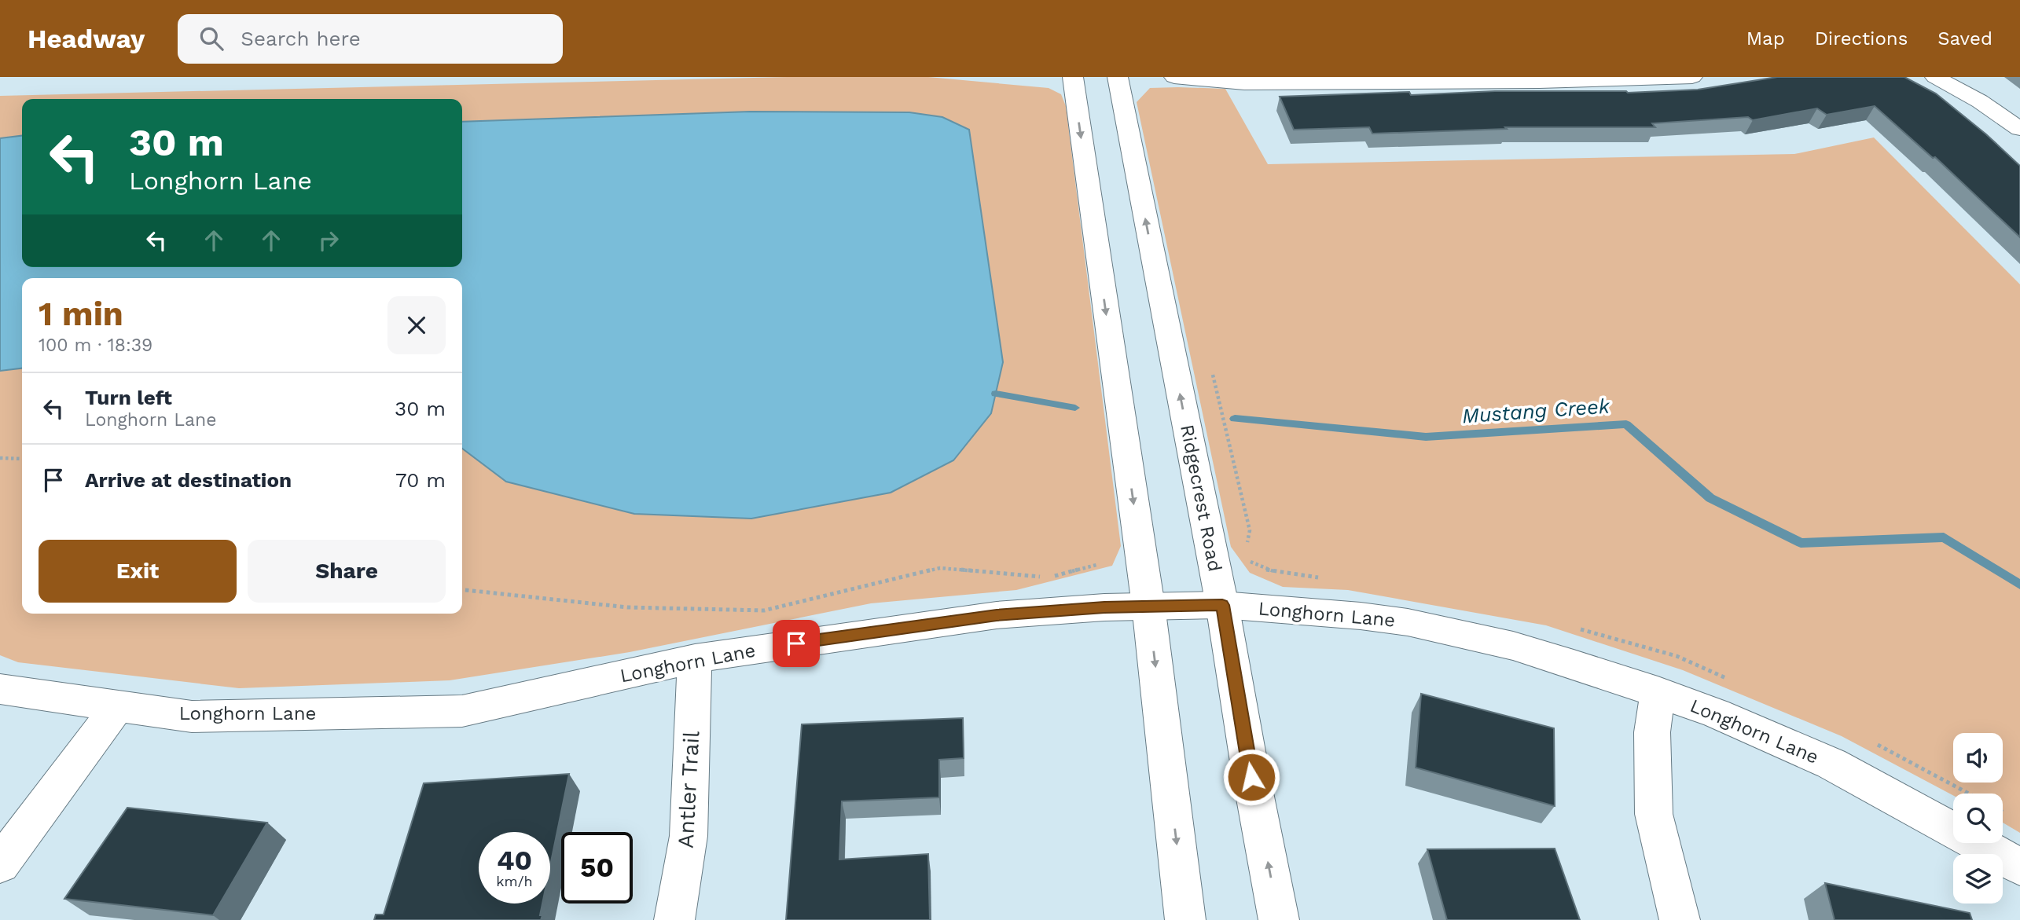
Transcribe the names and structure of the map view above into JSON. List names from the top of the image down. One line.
{"streets":{"street":["Ridgecrest Road","Longhorn Lane","Antler Trail"]},"crossings":[["Ridgecrest Road","Longhorn Lane"],["Longhorn Lane","Antler Trail"]],"water":["Mustang Creek"],"page":{"header":"Headway","search":"Search here","nav":["Map","Directions","Saved"],"turn":["30 m","Longhorn Lane"],"heading":["1 min","100 m · 18:39"],"list":[{"name":"Turn left","note":"Longhorn Lane","value":"30 m"},{"name":"Arrive at destination","value":"70 m"}],"buttons":["Exit","Share"],"speed":"40 km/h","limit":"50"}}
